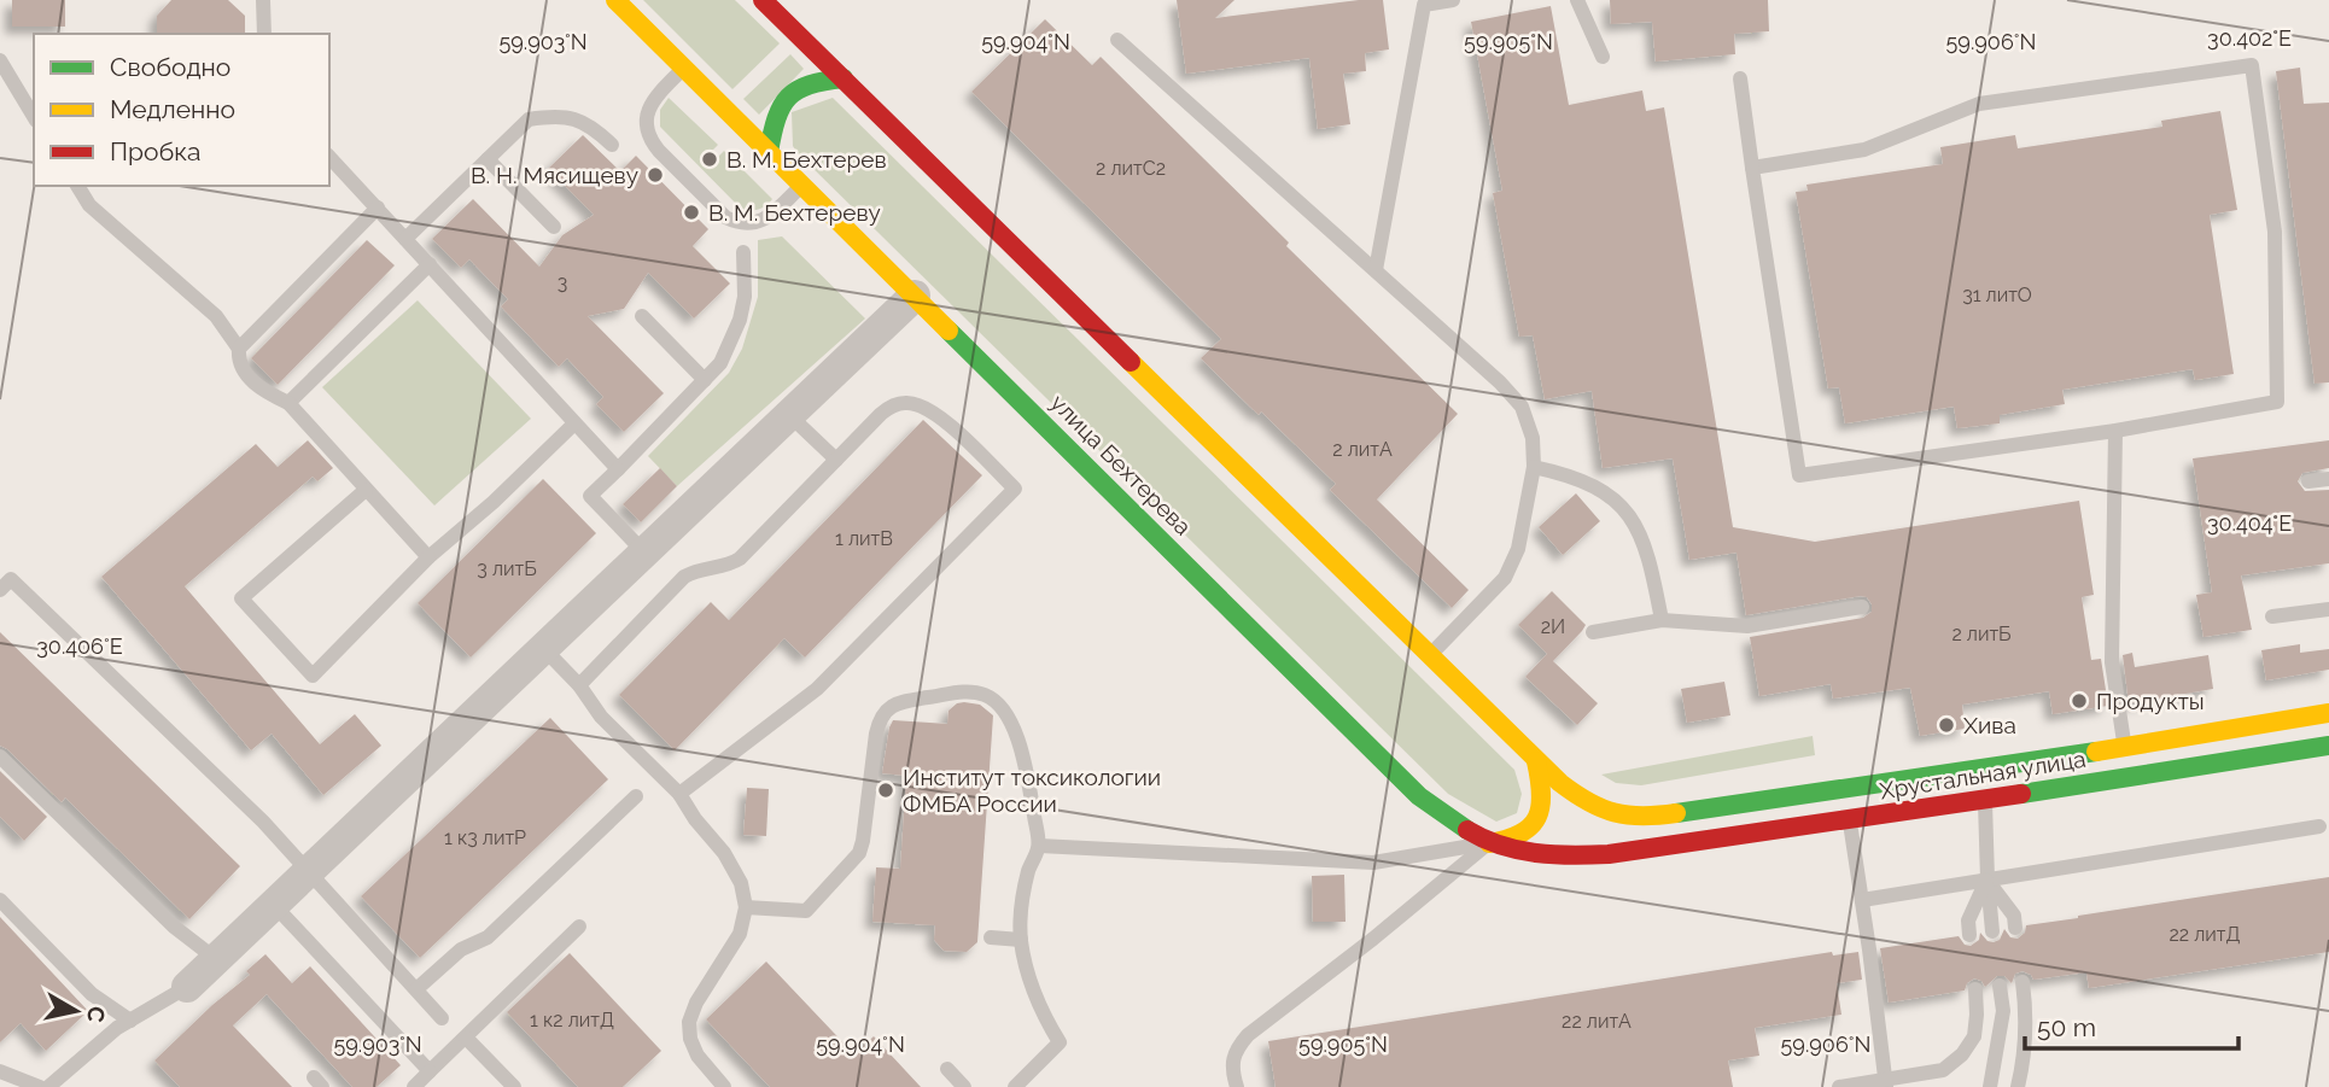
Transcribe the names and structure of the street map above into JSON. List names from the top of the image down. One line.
{"streets":{"street":["улица Бехтерева","Хрустальная улица"]},"crossings":[["улица Бехтерева","Хрустальная улица"]],"places":["В. М. Бехтерев","В. Н. Мясищеву","В. М. Бехтереву","Продукты","Хива","Институт токсикологии ФМБА России"],"house_numbers":["2 литС2","3","31 литО","2 литА","1 литВ","3 литБ","2И","2 литБ","1 к3 литР","22 литД","1 к2 литД","22 литА"],"legend":["Свободно","Медленно","Пробка"],"scale_bar":"50 m","north":"right","coordinates":["30.402°E","59.903°N","59.904°N","59.905°N","59.906°N","30.404°E","30.406°E"]}
